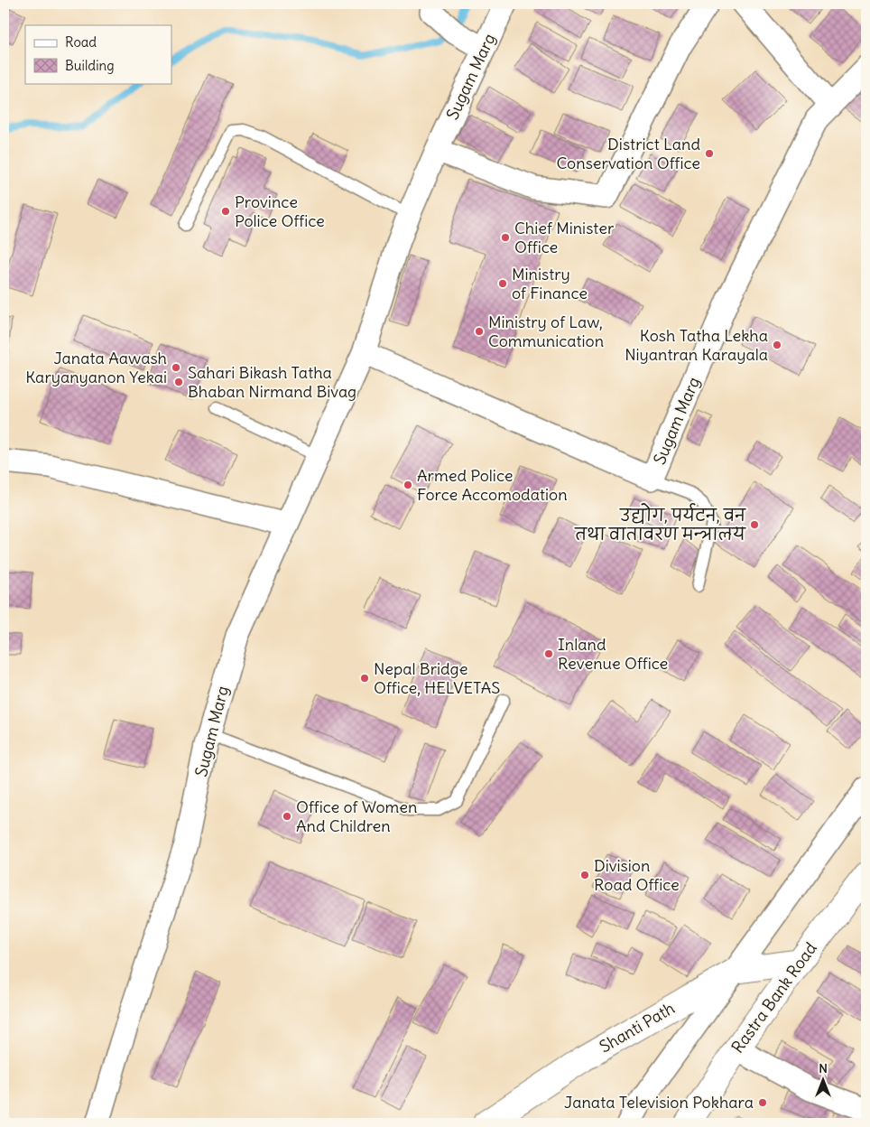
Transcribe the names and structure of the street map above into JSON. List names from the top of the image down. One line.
{"streets":{"main road":["Rastra Bank Road","Shanti Path"],"street":["Sugam Marg"]},"crossings":[["Rastra Bank Road","Shanti Path"]],"places":["District Land Conservation Office","Province Police Office","Chief Minister Office","Ministry of Finance","Ministry of Law, Communication","Kosh Tatha Lekha Niyantran Karayala","Janata Aawash Karyanyanon Yekai","Sahari Bikash Tatha Bhaban Nirmand Bivag","Armed Police Force Accomodation","उद्योग, पर्यटन, वन तथा वातावरण मन्त्रालय","Inland Revenue Office","Nepal Bridge Office, HELVETAS","Office of Women And Children","Division Road Office","Janata Television Pokhara"],"legend":["Road","Building"],"north":"top"}
